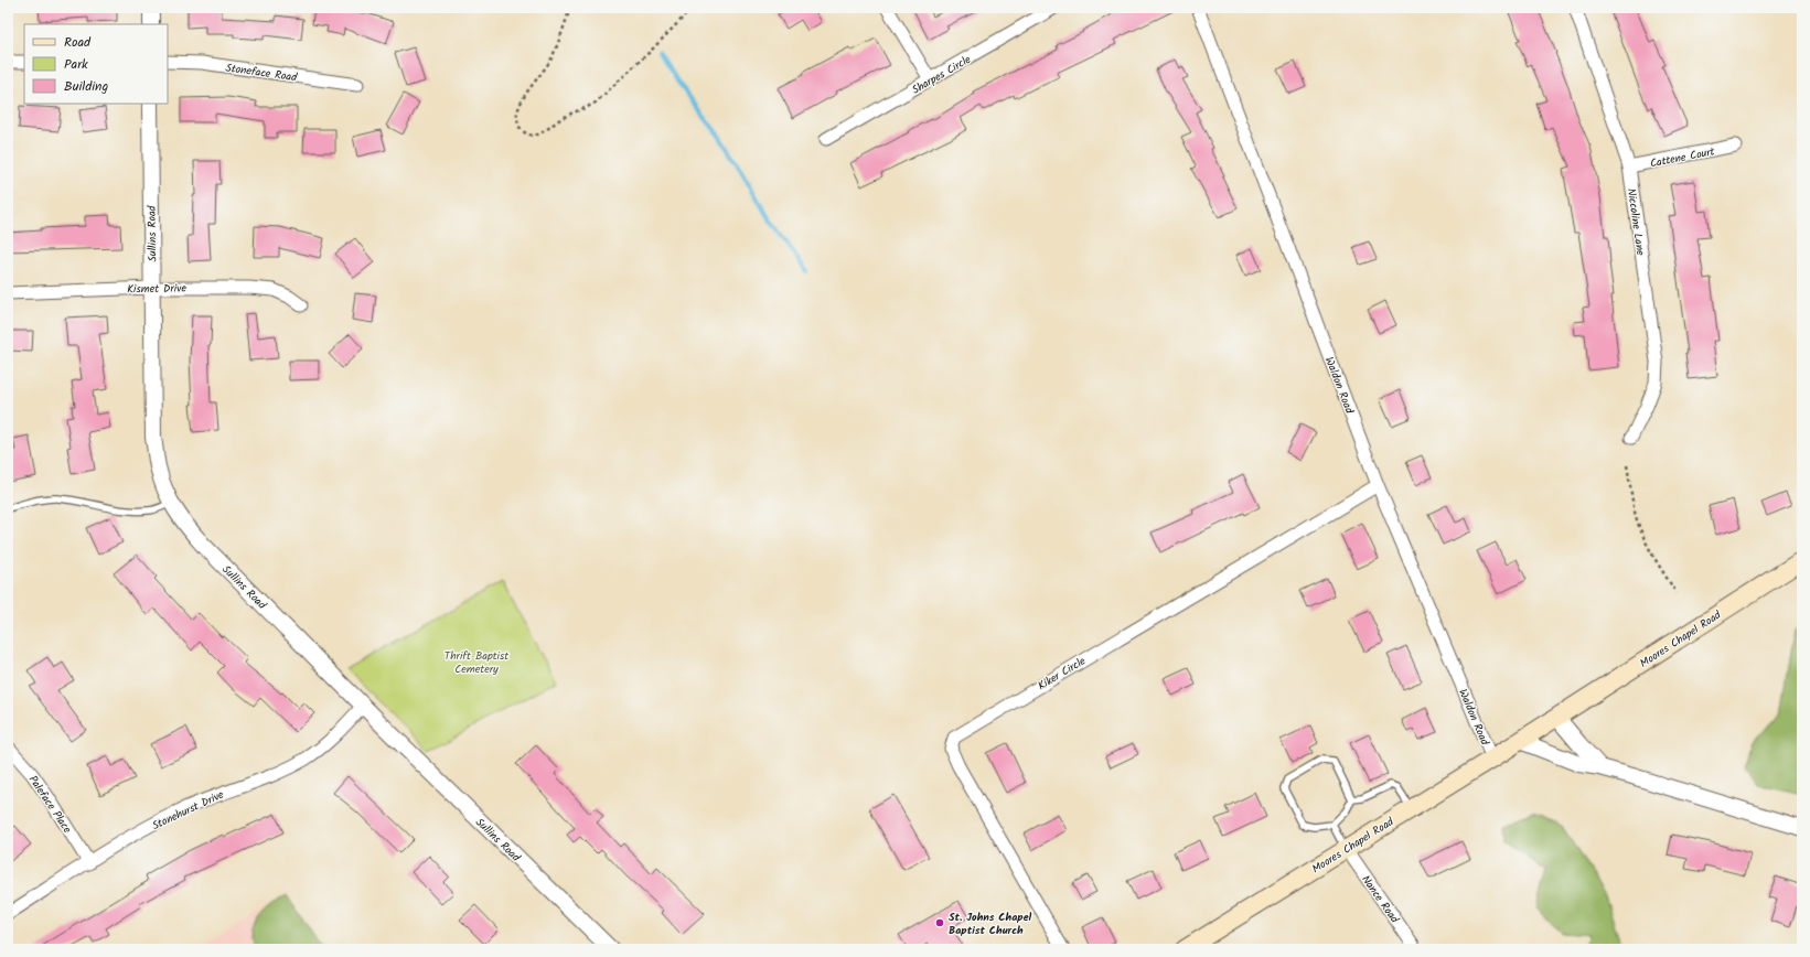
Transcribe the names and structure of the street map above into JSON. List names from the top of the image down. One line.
{"streets":{"main road":["Moores Chapel Road"],"street":["Stoneface Road","Sharpes Circle","Cattene Court","Niccoline Lane","Sullins Road","Kismet Drive","Waldon Road","Kiker Circle","Paleface Place","Stonehurst Drive","Nance Road"]},"crossings":[["Cattene Court","Niccoline Lane"],["Sullins Road","Kismet Drive"],["Sullins Road","Stonehurst Drive"],["Waldon Road","Moores Chapel Road"],["Waldon Road","Kiker Circle"],["Moores Chapel Road","Nance Road"],["Paleface Place","Stonehurst Drive"]],"parks":["Thrift Baptist Cemetery"],"places":["St. Johns Chapel Baptist Church"],"legend":["Road","Park","Building"]}
